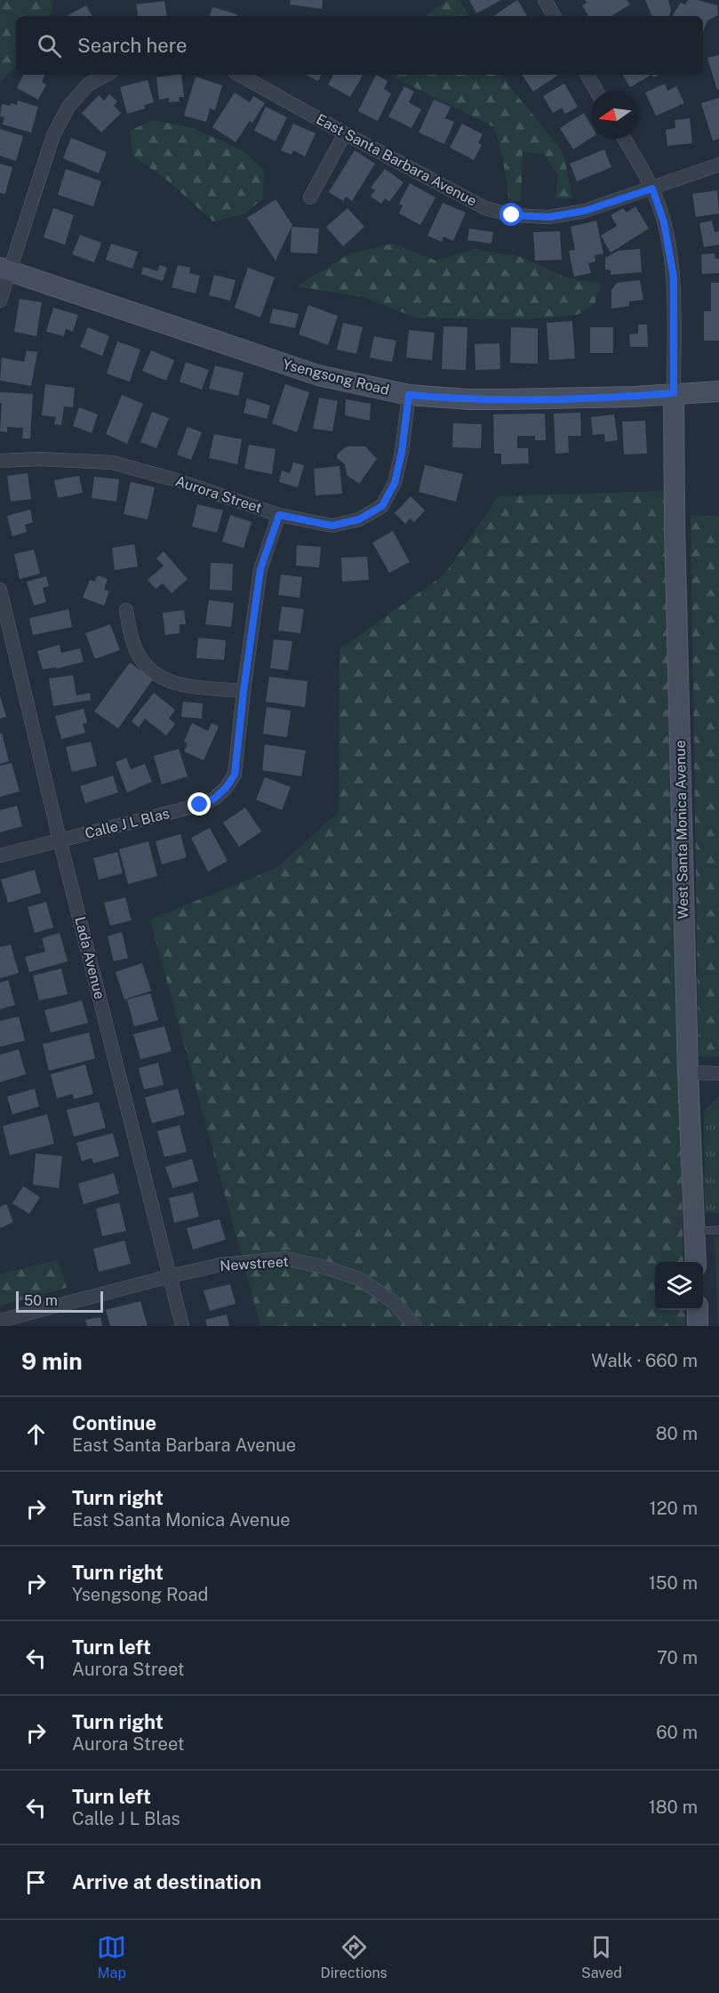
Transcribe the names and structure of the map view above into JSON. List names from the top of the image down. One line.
{"streets":{"main road":["Ysengsong Road","West Santa Monica Avenue"],"street":["East Santa Barbara Avenue","Aurora Street","Calle J L Blas","Lada Avenue","Newstreet"]},"crossings":[["Ysengsong Road","Aurora Street"],["Ysengsong Road","West Santa Monica Avenue"],["Aurora Street","Calle J L Blas"],["Calle J L Blas","Lada Avenue"],["Lada Avenue","Newstreet"]],"scale_bar":"50 m","north":"left","page":{"search":"Search here","scale":"50 m","heading":["9 min","Walk · 660 m"],"list":[["Continue","East Santa Barbara Avenue","80 m"],["Turn right","East Santa Monica Avenue","120 m"],["Turn right","Ysengsong Road","150 m"],["Turn left","Aurora Street","70 m"],["Turn right","Aurora Street","60 m"],["Turn left","Calle J L Blas","180 m"],"Arrive at destination"],"nav":["Map","Directions","Saved"]}}
